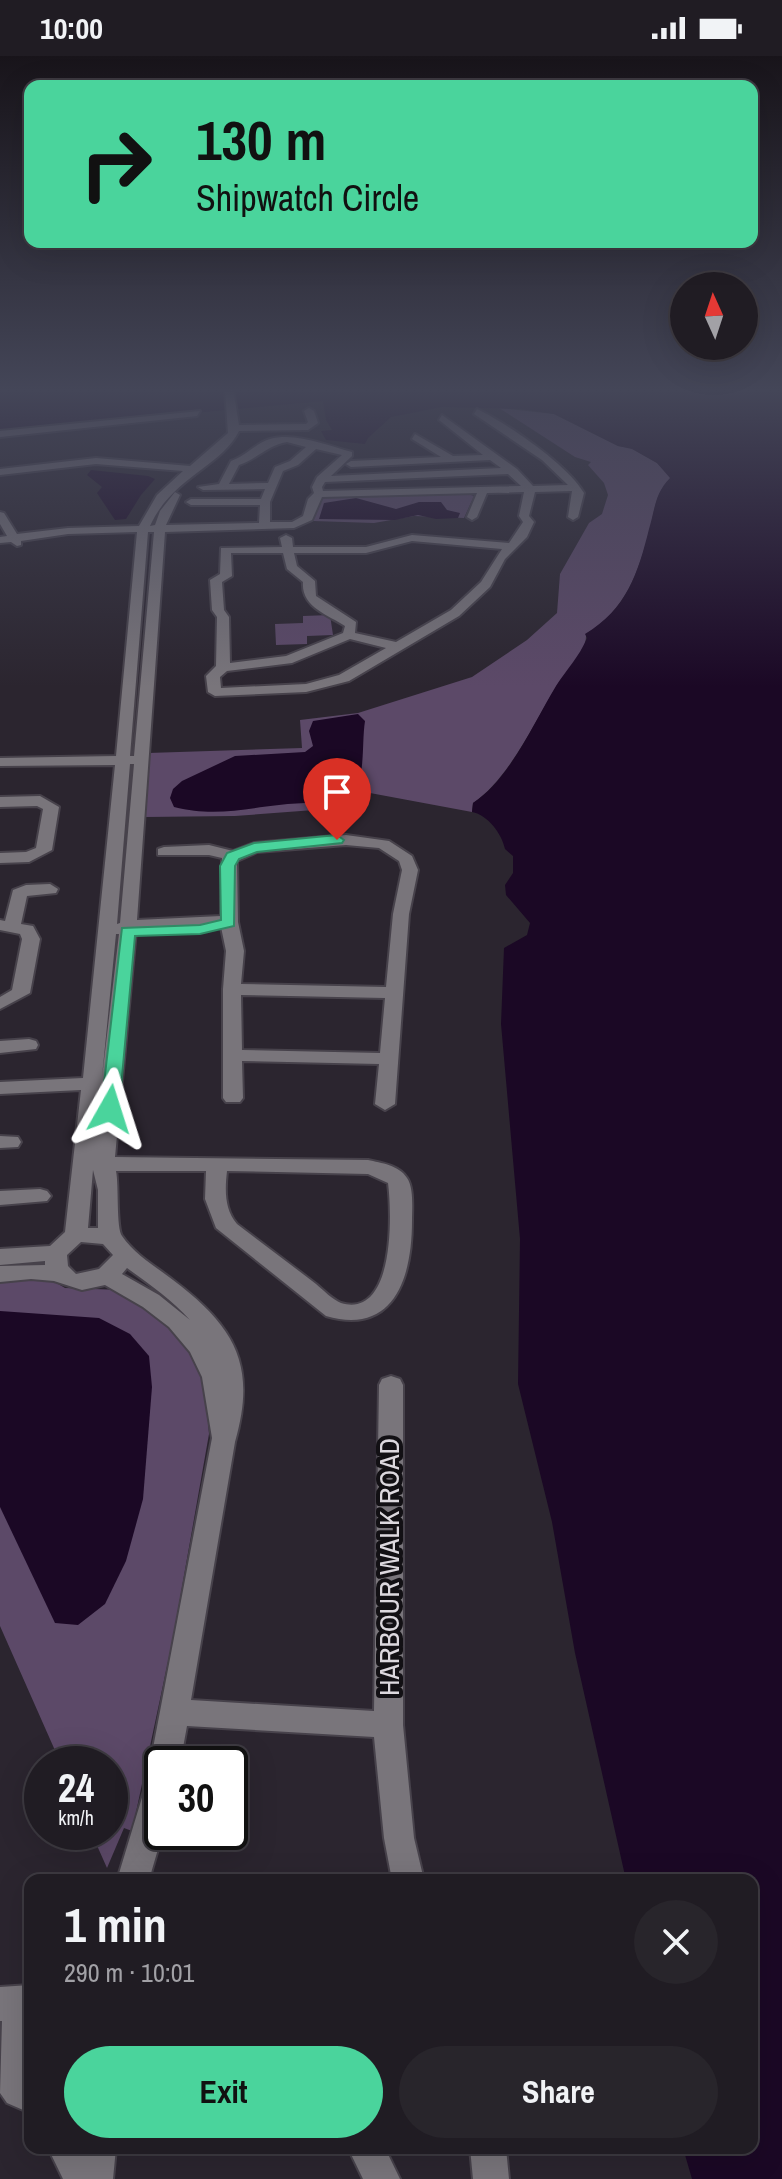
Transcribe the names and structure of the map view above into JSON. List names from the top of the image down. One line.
{"streets":{"street":["HARBOUR WALK ROAD"]},"north":"top","page":{"status":"10:00","turn":["130 m","Shipwatch Circle"],"speed":"24 km/h","limit":"30","heading":["1 min","290 m · 10:01"],"buttons":["Exit","Share"]}}
